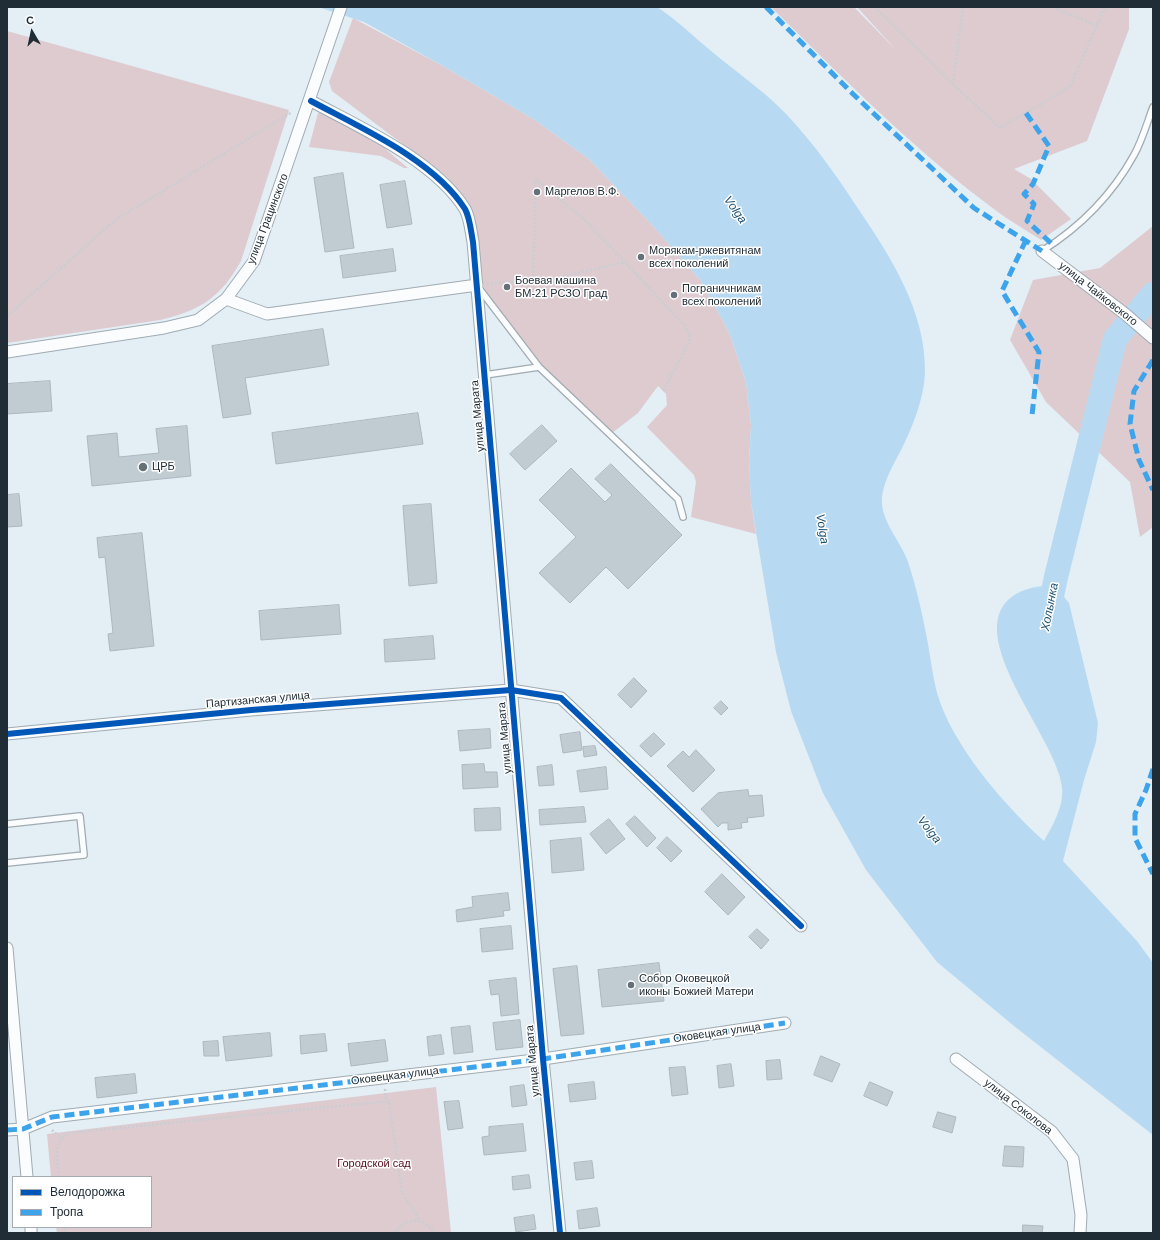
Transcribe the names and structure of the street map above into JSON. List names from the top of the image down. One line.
{"streets":{"street":["улица Грацинского","улица Чайковского","улица Марата","Партизанская улица","Оковецкая улица","улица Соколова"]},"crossings":[["улица Грацинского","улица Марата"],["улица Марата","Партизанская улица"],["улица Марата","Оковецкая улица"]],"water":["Volga","Холынка"],"parks":["Городской сад"],"places":["Маргелов В.Ф.","Морякам-ржевитянам всех поколений","Боевая машина БМ-21 РСЗО Град","Пограничникам всех поколений","ЦРБ","Собор Оковецкой иконы Божией Матери"],"legend":["Велодорожка","Тропа"],"north":"top"}
